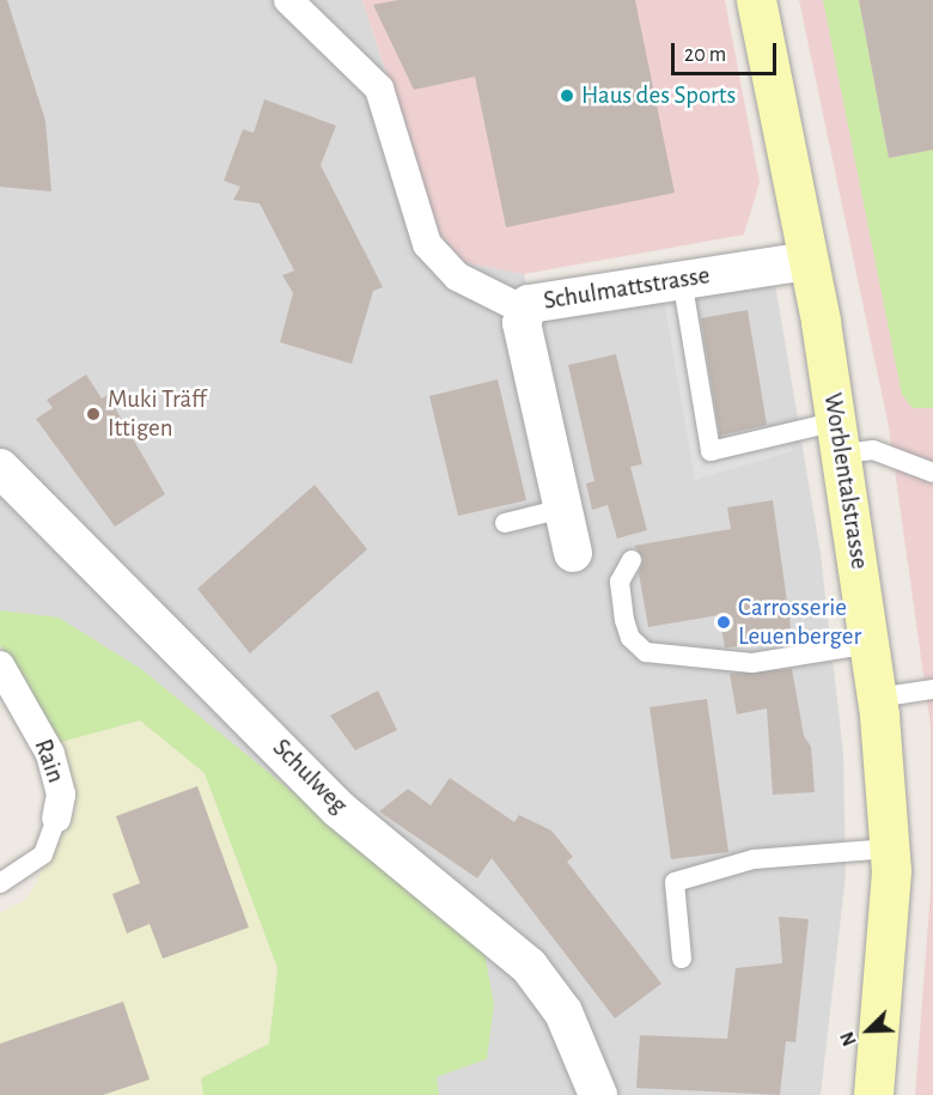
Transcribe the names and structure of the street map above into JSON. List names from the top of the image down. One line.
{"streets":{"main road":["Worblentalstrasse"],"street":["Schulmattstrasse","Rain","Schulweg"]},"crossings":[["Schulmattstrasse","Worblentalstrasse"]],"places":["Haus des Sports","Muki Träff Ittigen","Carrosserie Leuenberger"],"scale_bar":"20 m","north":"bottom left"}
